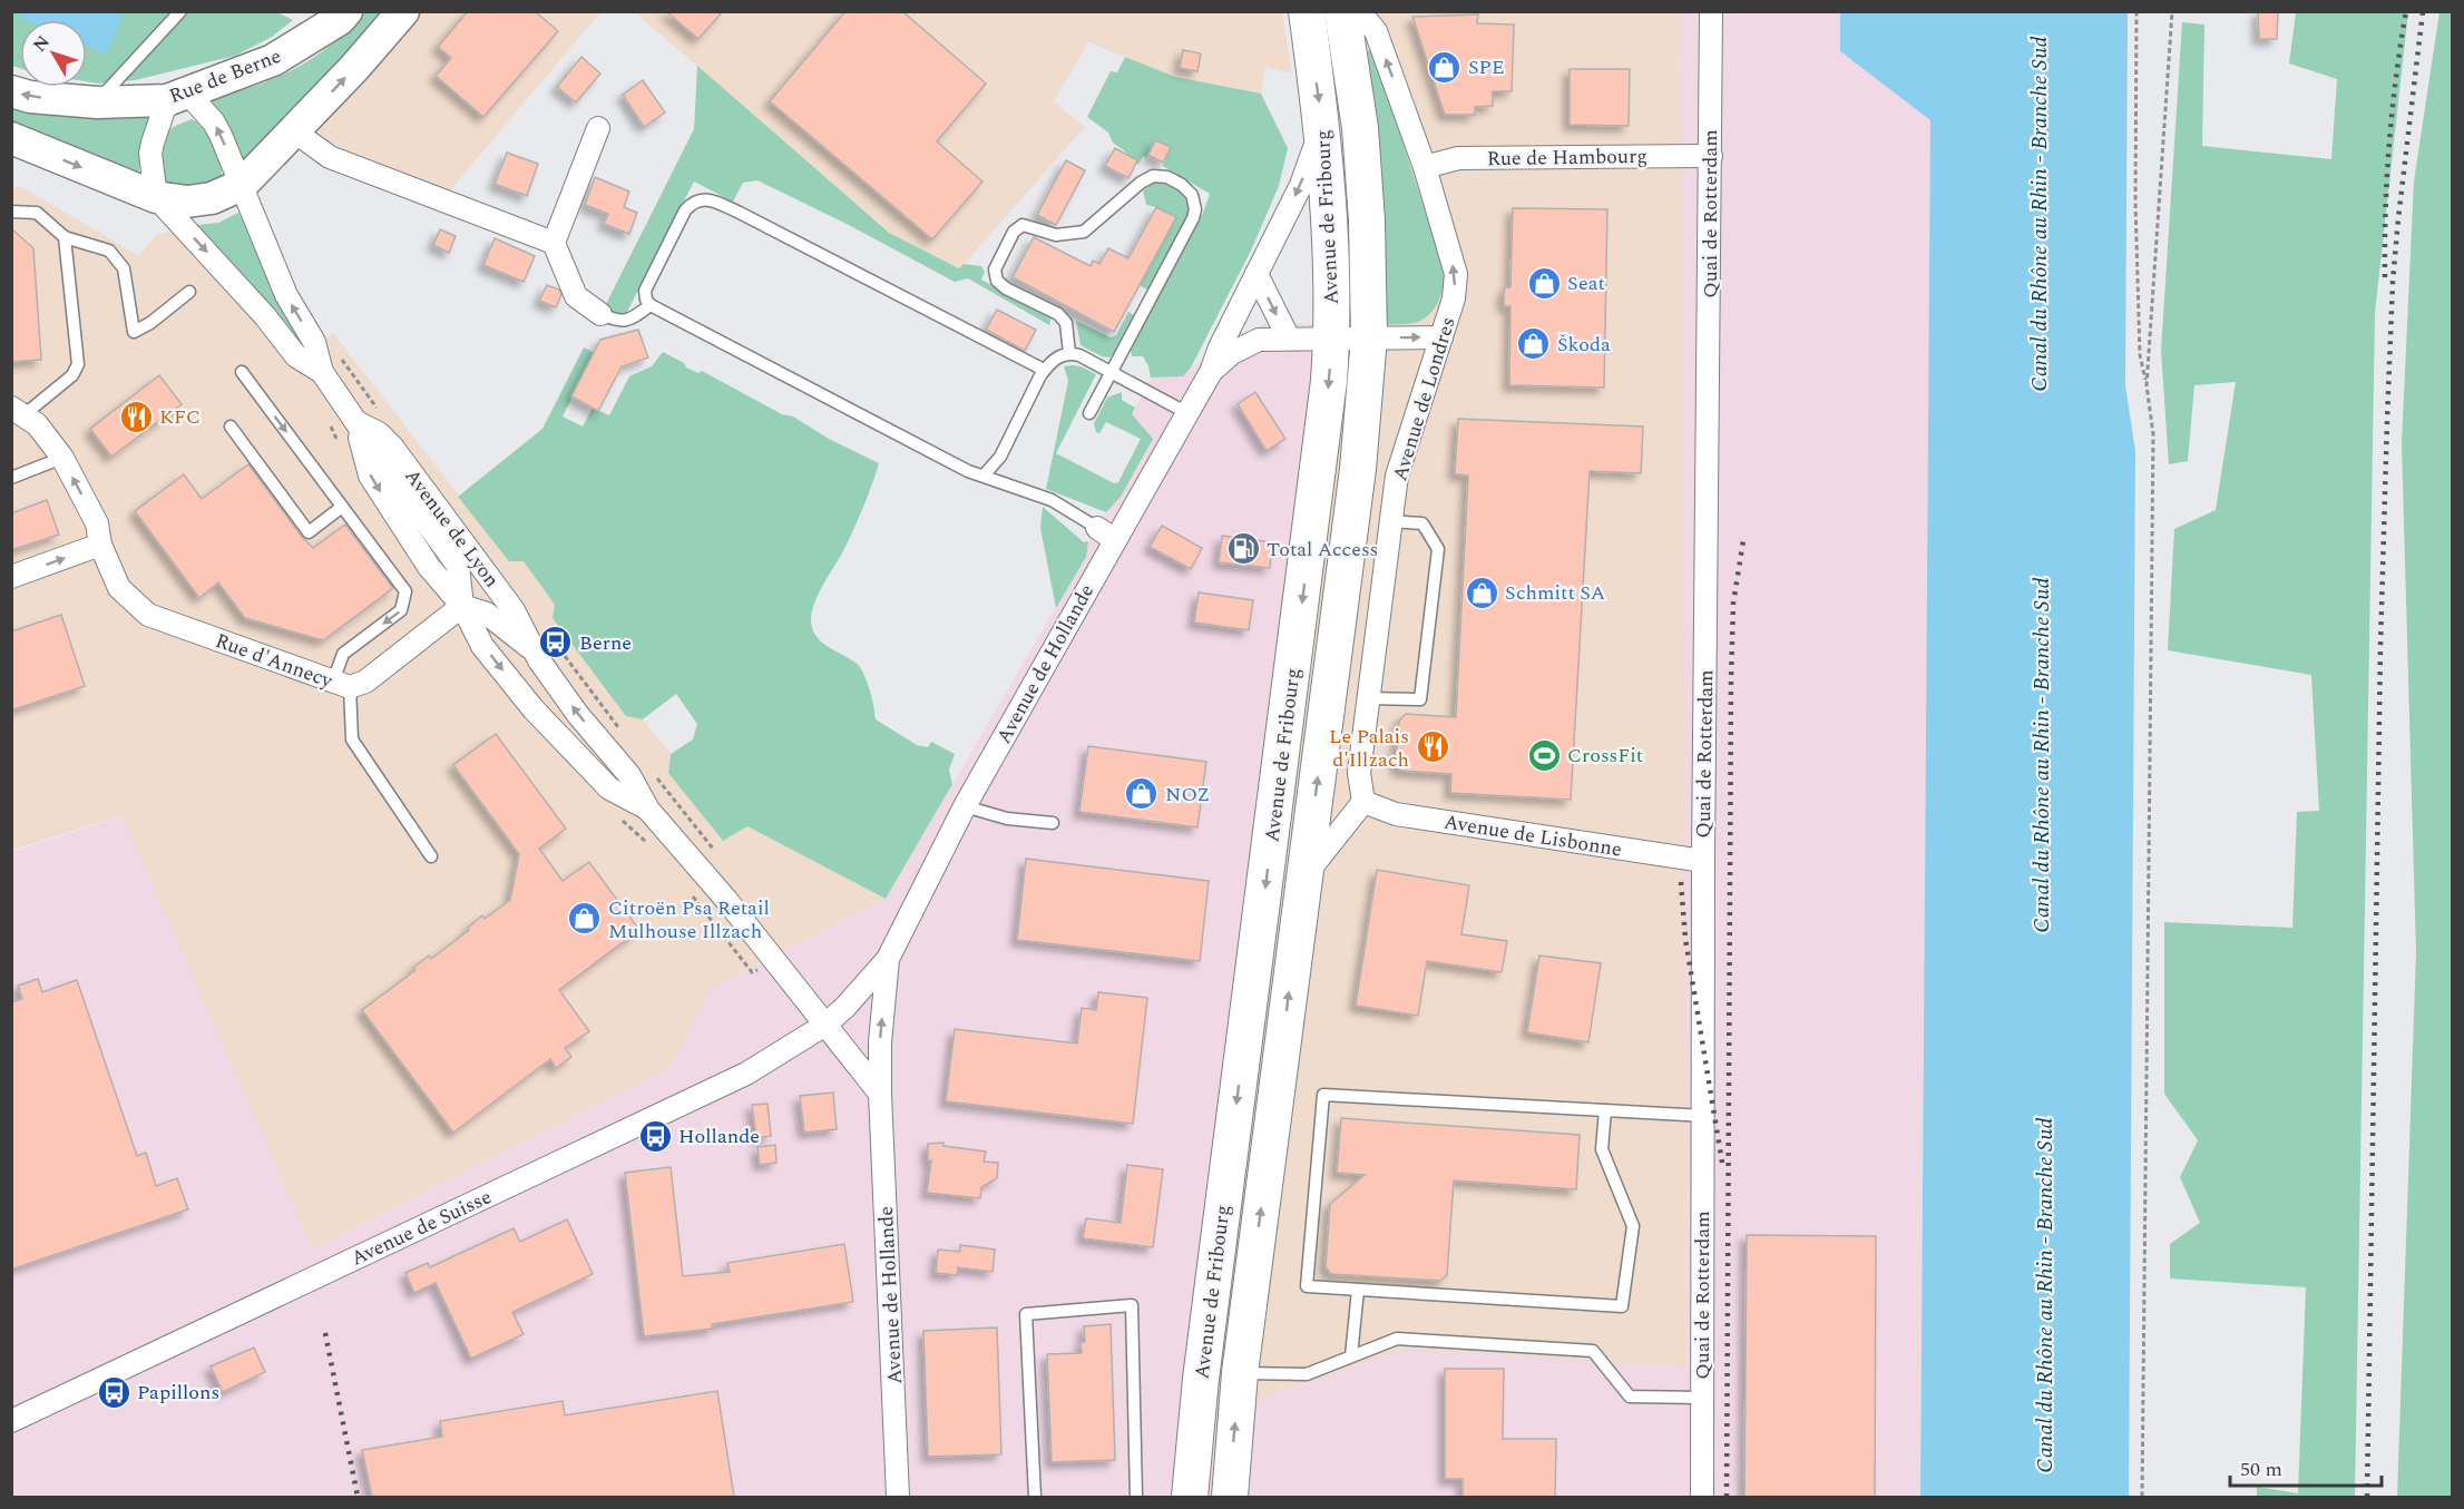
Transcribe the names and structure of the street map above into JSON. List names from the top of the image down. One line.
{"streets":{"main road":["Rue de Berne","Avenue de Fribourg"],"street":["Rue de Hambourg","Quai de Rotterdam","Avenue de Londres","Avenue de Lyon","Rue d'Annecy","Avenue de Hollande","Avenue de Lisbonne","Avenue de Suisse"]},"crossings":[["Rue de Berne","Avenue de Lyon"],["Rue de Hambourg","Quai de Rotterdam"],["Rue de Hambourg","Avenue de Londres"],["Quai de Rotterdam","Avenue de Lisbonne"],["Avenue de Fribourg","Avenue de Hollande"],["Avenue de Londres","Avenue de Hollande"],["Avenue de Londres","Avenue de Lisbonne"],["Avenue de Lyon","Rue d'Annecy"],["Avenue de Lyon","Avenue de Hollande"],["Avenue de Lyon","Avenue de Suisse"],["Avenue de Hollande","Avenue de Suisse"]],"one_way":["Avenue de Londres"],"water":["Canal du Rhône au Rhin - Branche Sud"],"places":{"shop":["SPE","Seat","Škoda","Schmitt SA","NOZ","Citroën Psa Retail Mulhouse Illzach"],"restaurant":["KFC","Le Palais d'Illzach"],"fuel station":["Total Access"],"bus stop":["Berne","Hollande","Papillons"],"sports":["CrossFit"]},"scale_bar":"50 m","north":"top left"}
